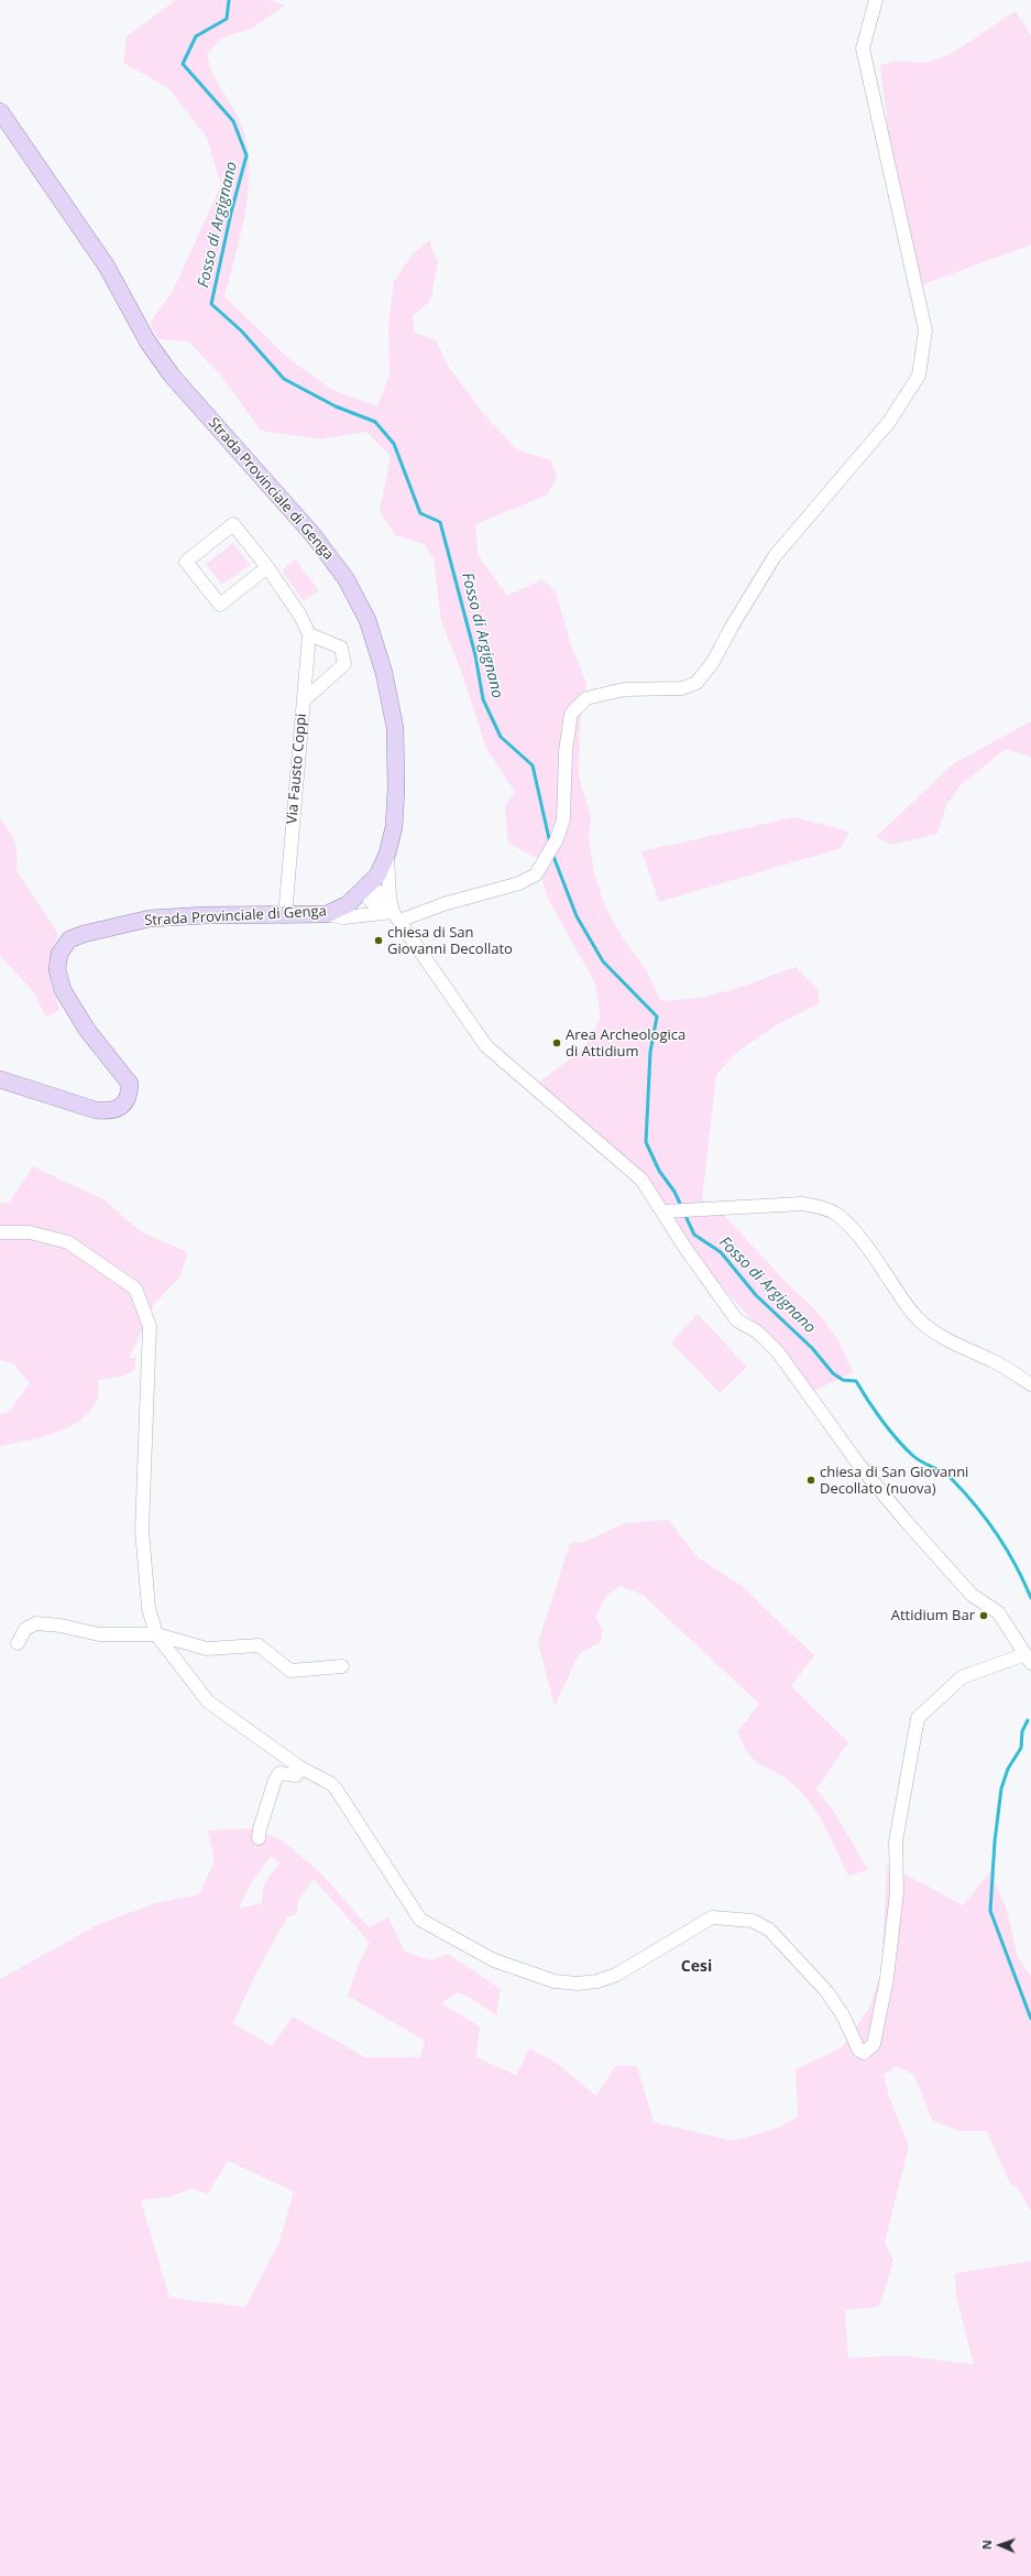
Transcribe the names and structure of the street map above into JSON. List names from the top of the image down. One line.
{"streets":{"main road":["Strada Provinciale di Genga"],"street":["Via Fausto Coppi"]},"crossings":[["Strada Provinciale di Genga","Via Fausto Coppi"]],"districts":["Cesi"],"water":["Fosso di Argignano"],"places":["chiesa di San Giovanni Decollato","Area Archeologica di Attidium","chiesa di San Giovanni Decollato (nuova)","Attidium Bar"],"north":"left"}
